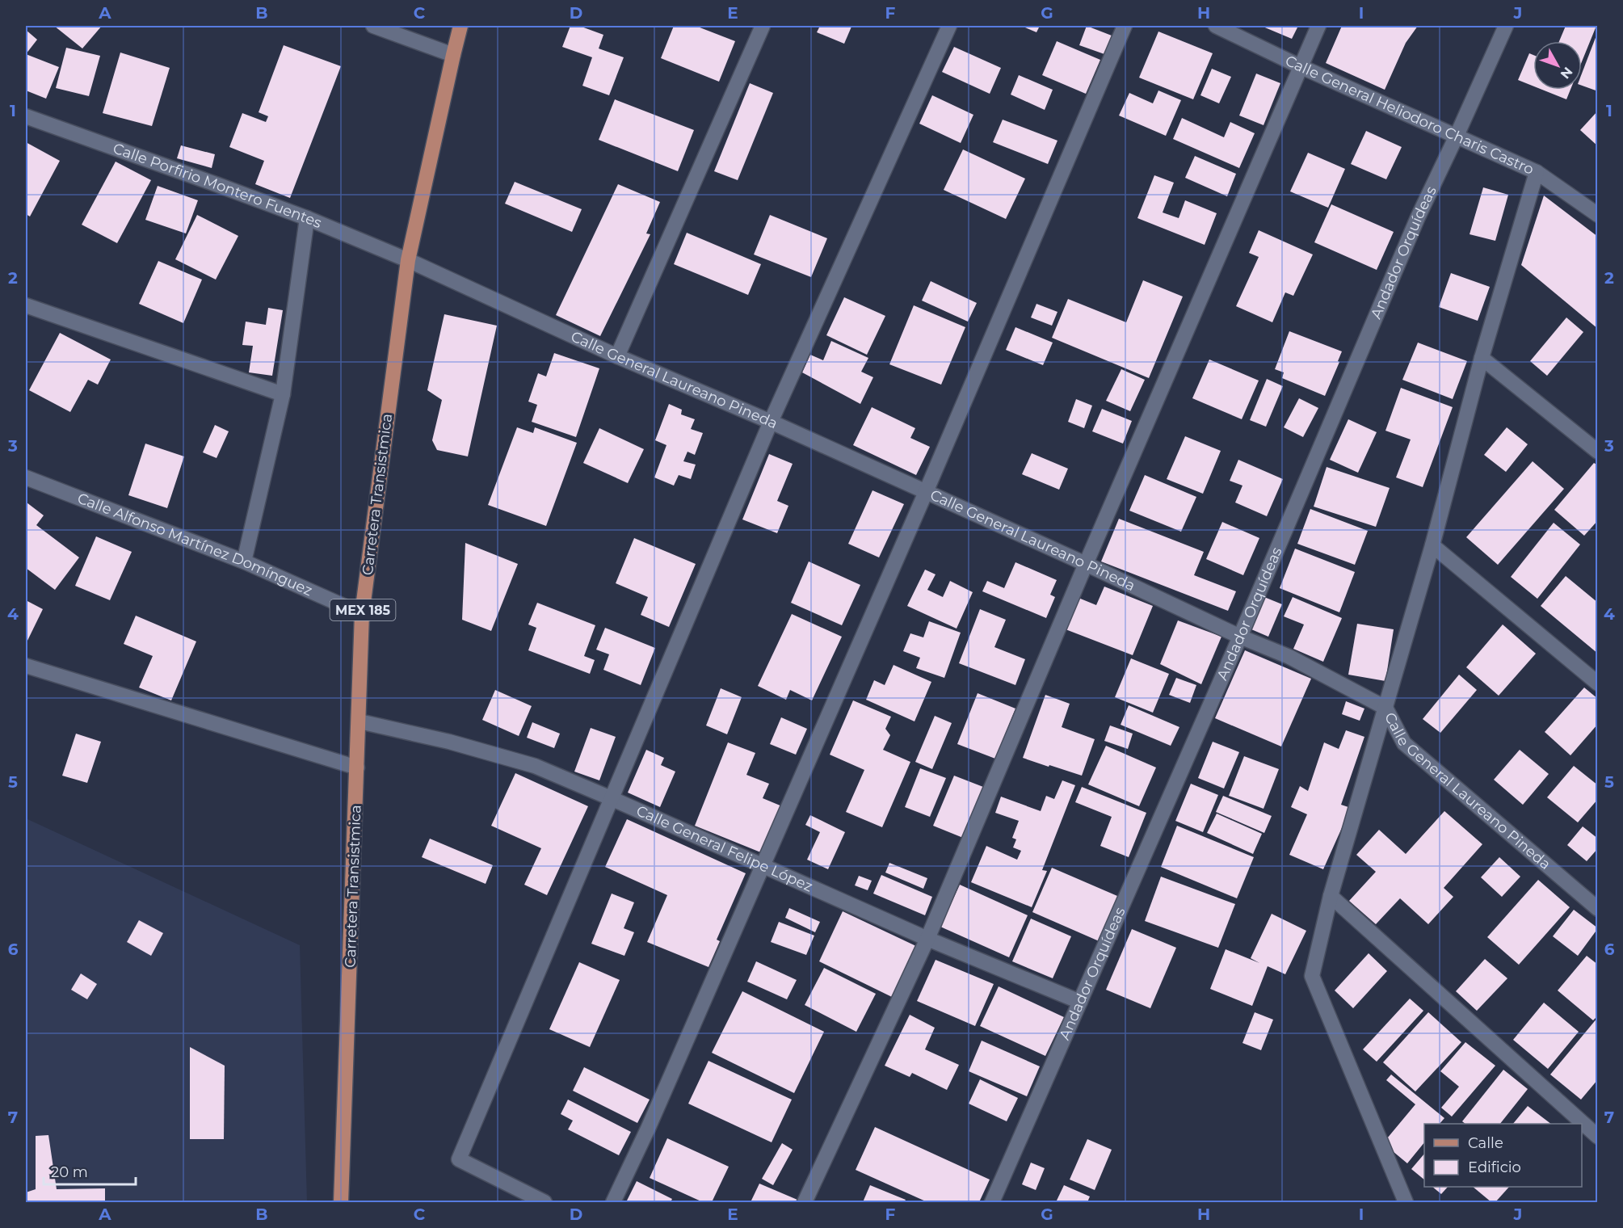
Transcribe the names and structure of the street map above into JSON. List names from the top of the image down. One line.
{"streets":{"main road":["Carretera Transistmica","MEX 185"],"street":["Calle General Heliodoro Charis Castro","Calle Porfirio Montero Fuentes","Andador Orquídeas","Calle General Laureano Pineda","Calle Alfonso Martínez Domínguez","Calle General Felipe López"]},"crossings":[["Calle General Heliodoro Charis Castro","Andador Orquídeas"],["Calle Porfirio Montero Fuentes","Calle General Laureano Pineda"],["Calle Porfirio Montero Fuentes","Carretera Transistmica"],["Andador Orquídeas","Calle General Laureano Pineda"],["Andador Orquídeas","Calle General Felipe López"],["Calle General Laureano Pineda","Carretera Transistmica"],["Carretera Transistmica","Calle Alfonso Martínez Domínguez"],["Carretera Transistmica","Calle General Felipe López"]],"legend":["Calle","Edificio"],"scale_bar":"20 m","north":"bottom right","grid":{"columns":["A","B","C","D","E","F","G","H","I","J"],"rows":["1","2","3","4","5","6","7"]}}
